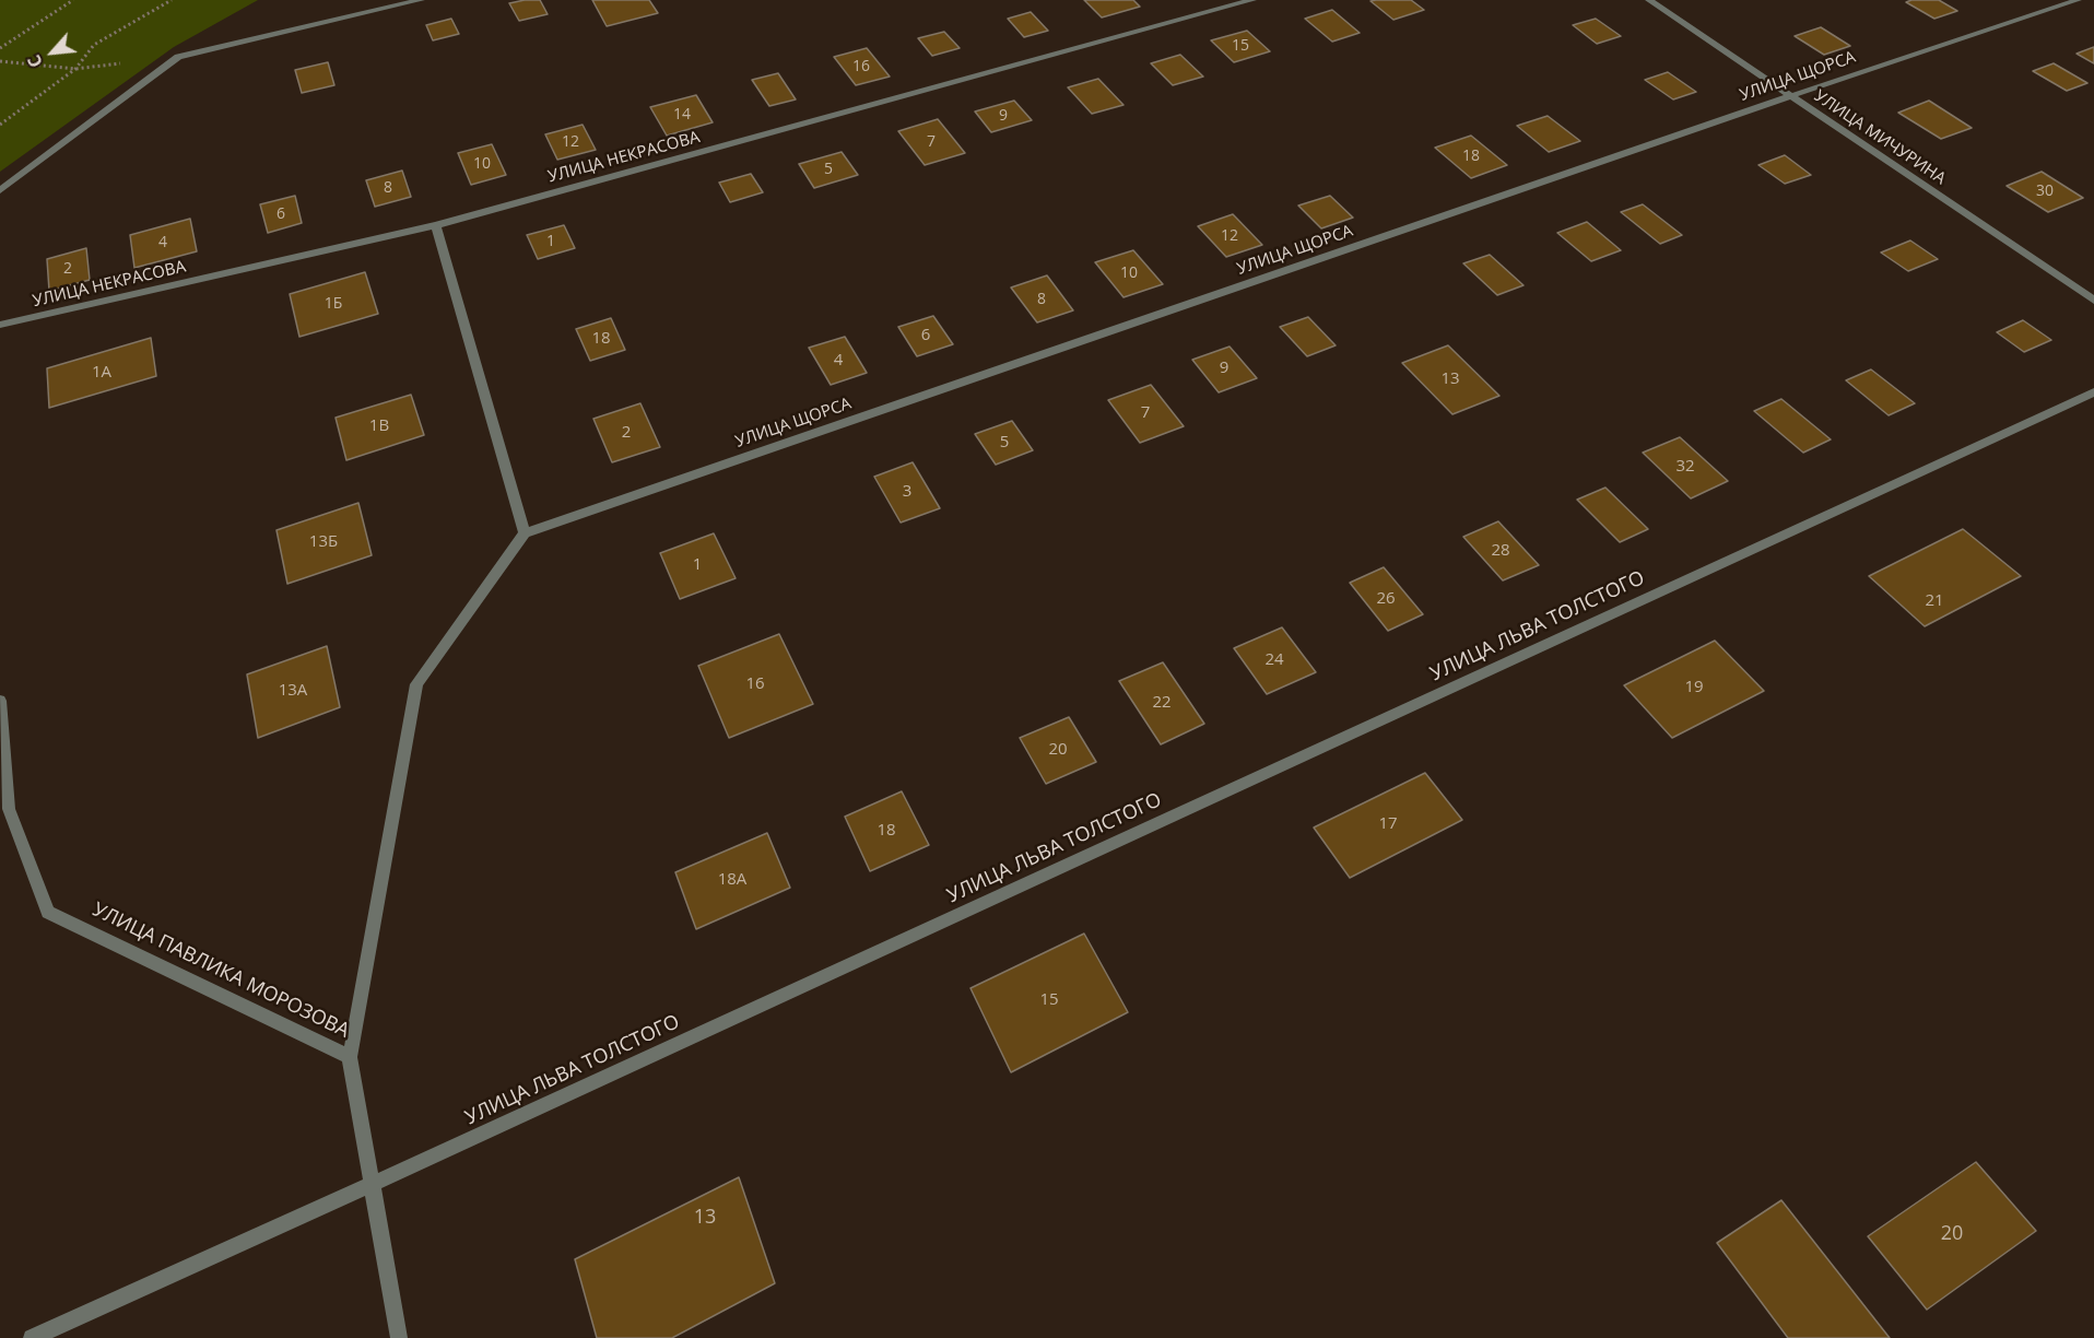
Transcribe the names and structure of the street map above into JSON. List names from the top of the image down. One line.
{"streets":{"street":["УЛИЦА ЩОРСА","УЛИЦА МИЧУРИНА","УЛИЦА НЕКРАСОВА","УЛИЦА ЛЬВА ТОЛСТОГО","УЛИЦА ПАВЛИКА МОРОЗОВА"]},"crossings":[["УЛИЦА ЩОРСА","УЛИЦА МИЧУРИНА"],["УЛИЦА ЛЬВА ТОЛСТОГО","УЛИЦА ПАВЛИКА МОРОЗОВА"]],"house_numbers":["15","16","14","9","12","7","18","10","5","8","30","6","12","1","4","2","10","8","1Б","6","18","4","9","1А","13","7","1В","2","5","32","3","13Б","28","1","26","21","24","16","19","13А","22","20","17","18","18А","15","13","20"],"north":"bottom left"}
